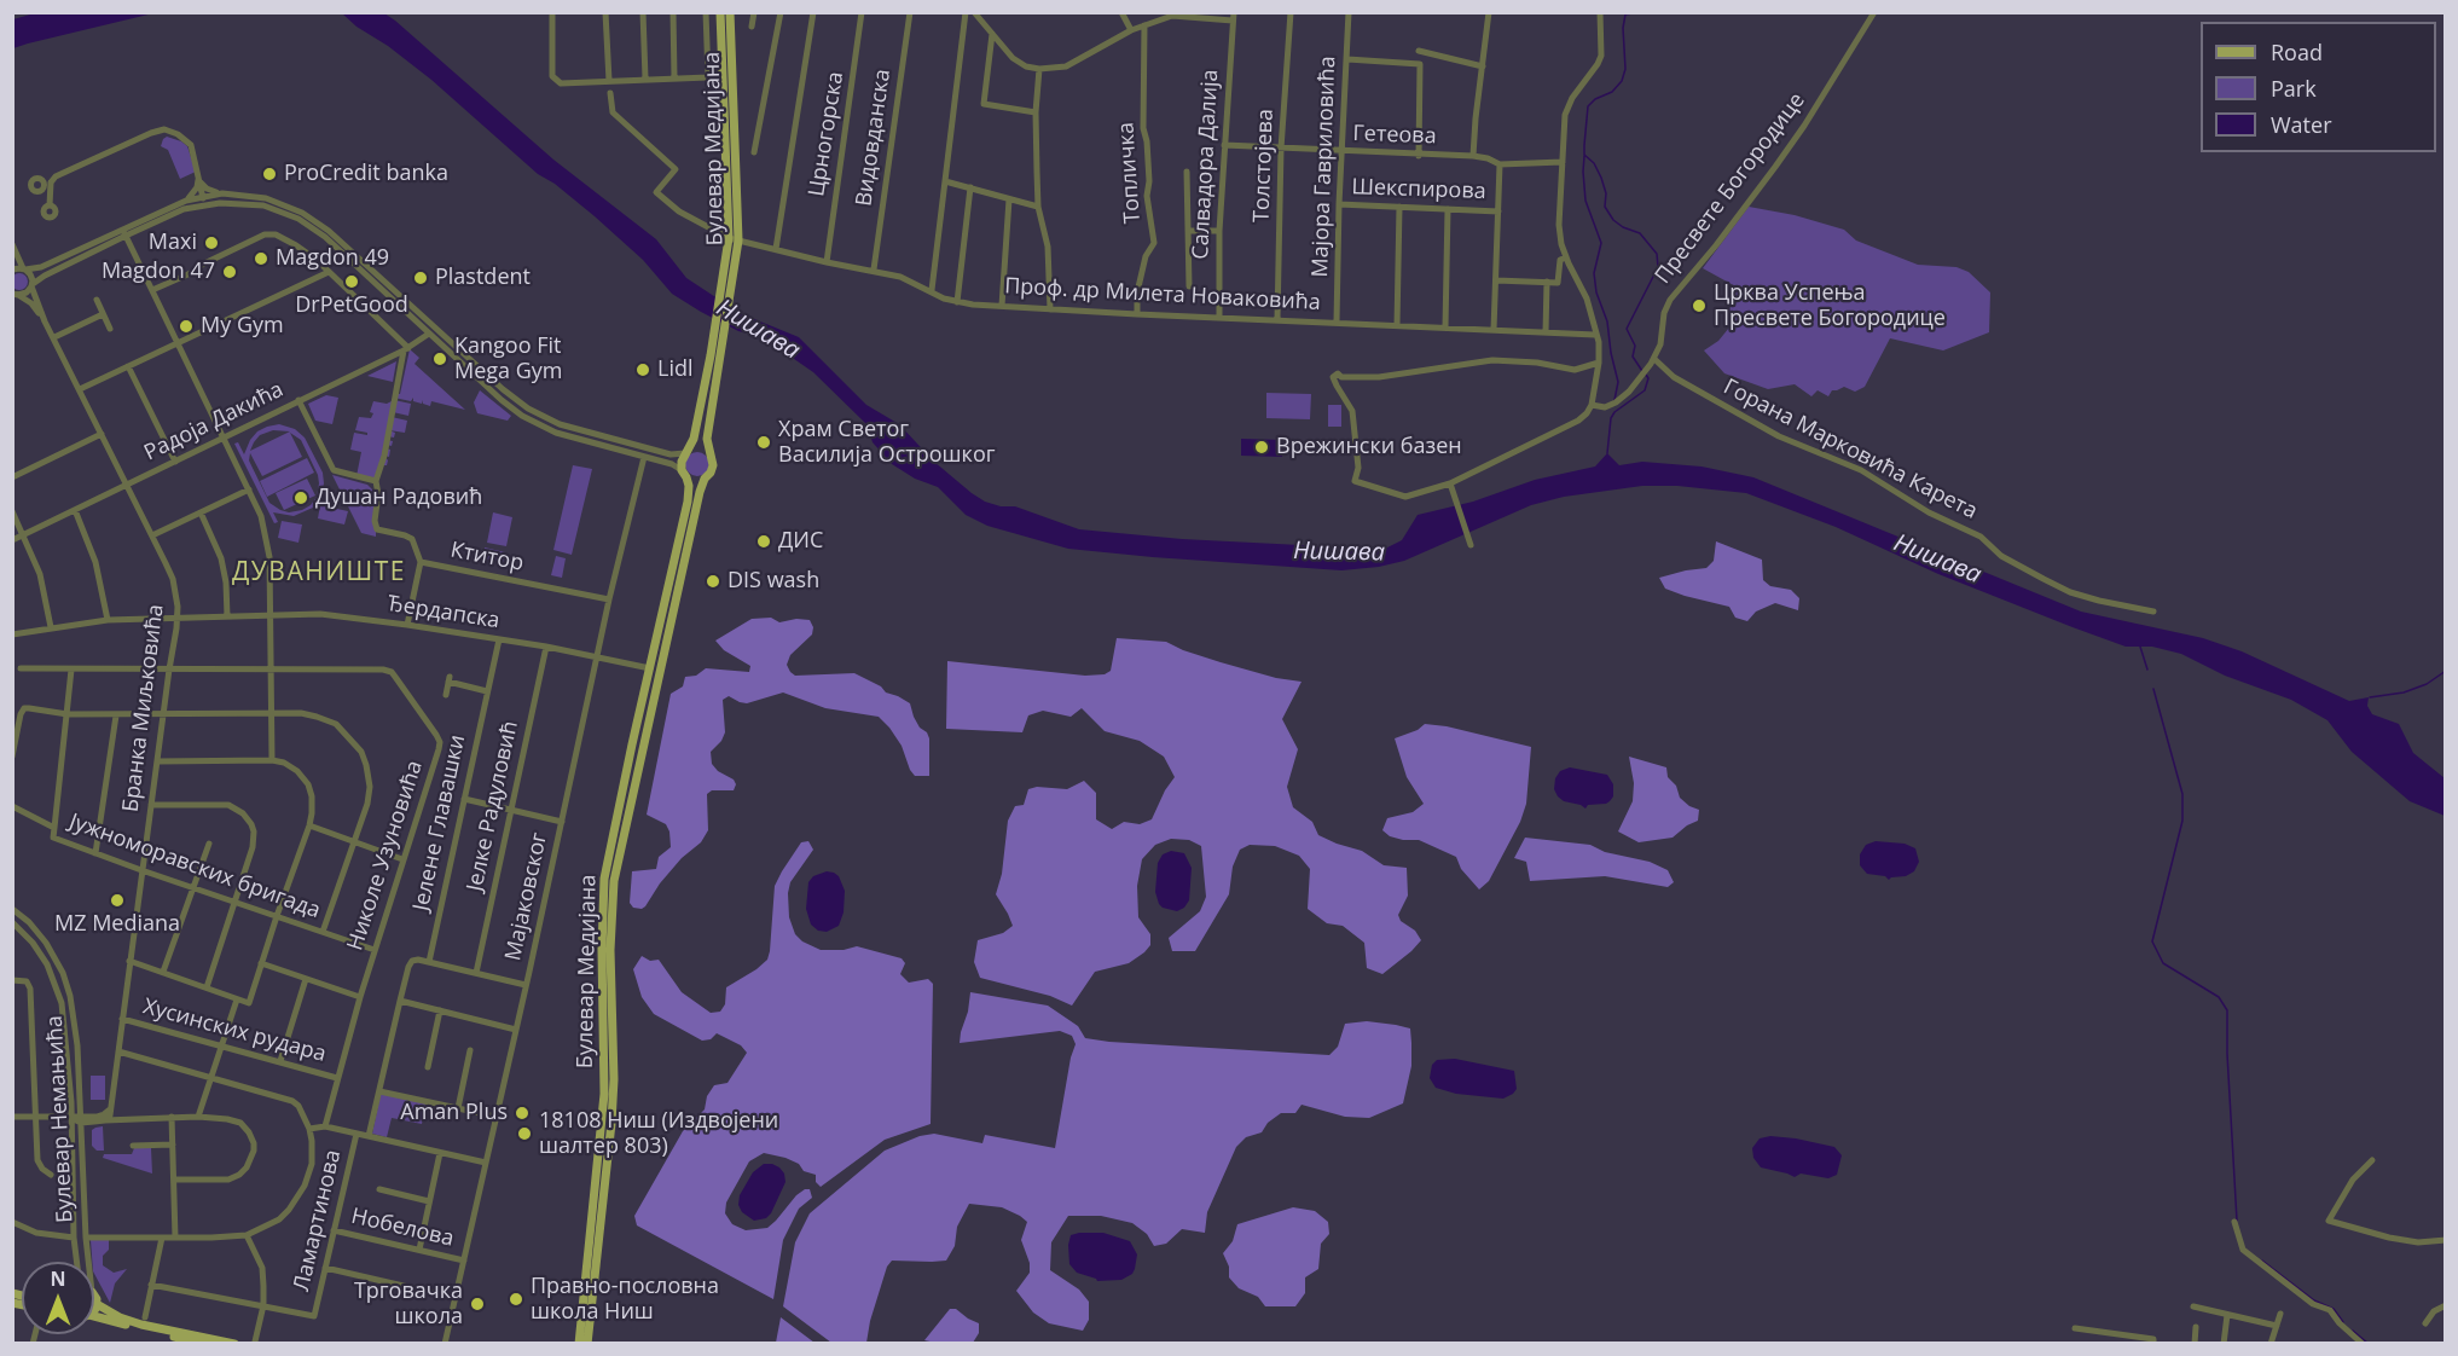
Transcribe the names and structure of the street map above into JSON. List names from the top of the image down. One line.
{"streets":{"main road":["Булевар Медијана"],"street":["Црногорска","Гетеова","Видовданска","Салвадора Далија","Толстојева","Мајора Гавриловића","Топличка","Пресвете Богородице","Шекспирова","Проф. др Милета Новаковића","Радоја Дакића","Горана Марковића Карета","Ктитор","Ђердапска","Бранка Миљковића","Јелке Радуловић","Јелене Главашки","Николе Узуновића","Јужноморавских бригада","Мајаковског","Хусинских рудара","Булевар Немањића","Ламартинова","Нобелова"]},"crossings":[["Црногорска","Проф. др Милета Новаковића"],["Гетеова","Салвадора Далија"],["Гетеова","Толстојева"],["Гетеова","Мајора Гавриловића"],["Видовданска","Проф. др Милета Новаковића"],["Булевар Медијана","Проф. др Милета Новаковића"],["Булевар Медијана","Ђердапска"],["Салвадора Далија","Проф. др Милета Новаковића"],["Толстојева","Проф. др Милета Новаковића"],["Мајора Гавриловића","Шекспирова"],["Мајора Гавриловића","Проф. др Милета Новаковића"],["Топличка","Проф. др Милета Новаковића"],["Пресвете Богородице","Горана Марковића Карета"],["Радоја Дакића","Бранка Миљковића"],["Ктитор","Ђердапска"],["Ктитор","Мајаковског"],["Ђердапска","Бранка Миљковића"],["Ђердапска","Јелке Радуловић"],["Ђердапска","Јелене Главашки"],["Ђердапска","Мајаковског"],["Бранка Миљковића","Николе Узуновића"],["Бранка Миљковића","Јужноморавских бригада"],["Бранка Миљковића","Хусинских рудара"],["Јелене Главашки","Ламартинова"],["Николе Узуновића","Јужноморавских бригада"],["Николе Узуновића","Хусинских рудара"],["Мајаковског","Нобелова"],["Ламартинова","Нобелова"]],"districts":["ДУВАНИШТЕ"],"water":["Нишава"],"places":["ProCredit banka","Maxi","Magdon 49","Magdon 47","Plastdent","DrPetGood","Црква Успења Пресвете Богородице","My Gym","Kangoo Fit Mega Gym","Lidl","Храм Светог Василија Острошког","Врежински базен","Душан Радовић","ДИС","DIS wash","MZ Mediana","Aman Plus","18108 Ниш (Издвојени шалтер 803)","Правно-пословна школа Ниш","Трговачка школа"],"legend":["Road","Park","Water"],"north":"top"}
